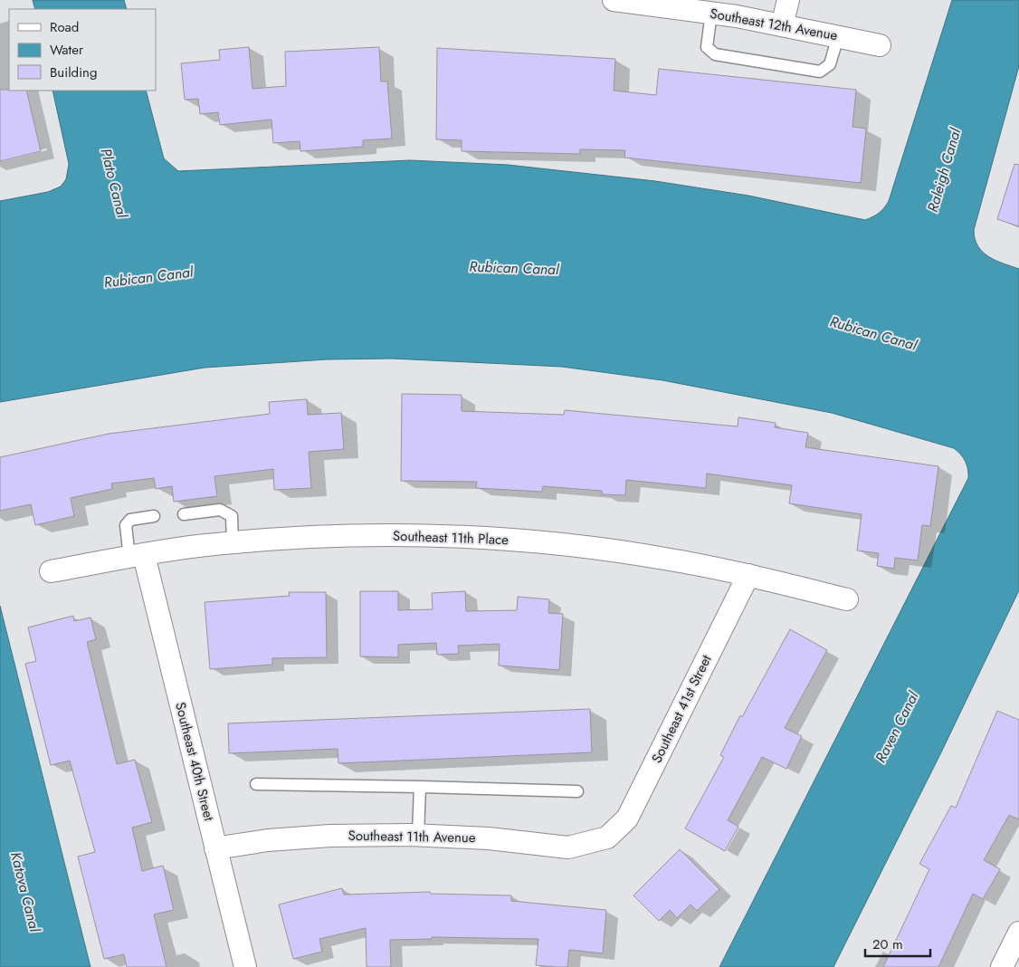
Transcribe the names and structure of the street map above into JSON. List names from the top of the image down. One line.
{"streets":{"street":["Southeast 12th Avenue","Southeast 11th Place","Southeast 41st Street","Southeast 40th Street","Southeast 11th Avenue"]},"crossings":[["Southeast 11th Place","Southeast 41st Street"],["Southeast 11th Place","Southeast 40th Street"],["Southeast 41st Street","Southeast 11th Avenue"],["Southeast 40th Street","Southeast 11th Avenue"]],"water":["Raleigh Canal","Plato Canal","Rubican Canal","Raven Canal","Katova Canal"],"legend":["Road","Water","Building"],"scale_bar":"20 m"}
